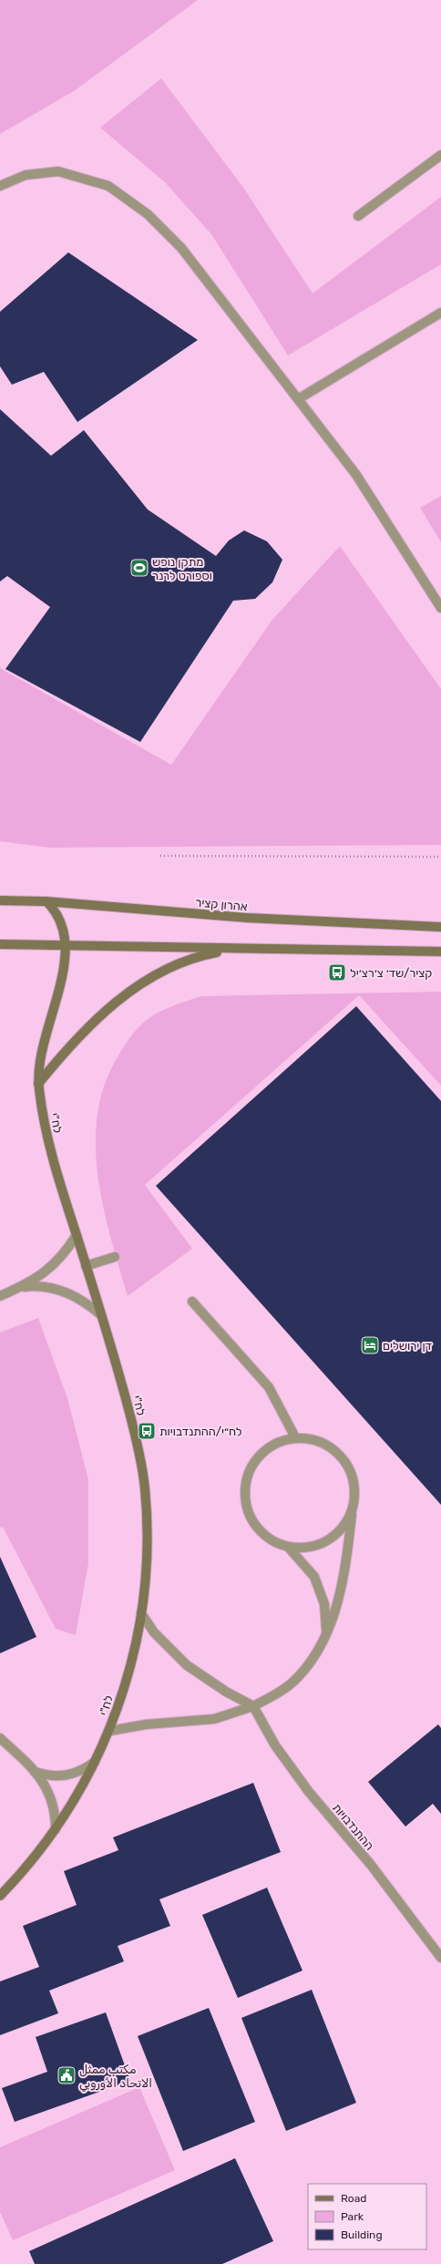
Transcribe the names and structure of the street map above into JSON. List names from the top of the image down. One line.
{"streets":{"street":["אהרון קציר","לח\"י","ההתנדבויות"]},"crossings":[["אהרון קציר","לח\"י"]],"places":{"sports":["מתקן נופש וספורט לרנר"],"bus stop":["קציר/שד׳ צ׳רצ׳יל","לח״י/ההתנדבויות"],"hotel":["דן ירושלים"],"public building":["مكتب ممثل الاتحاد الأوروبي"]},"legend":["Road","Park","Building"]}
